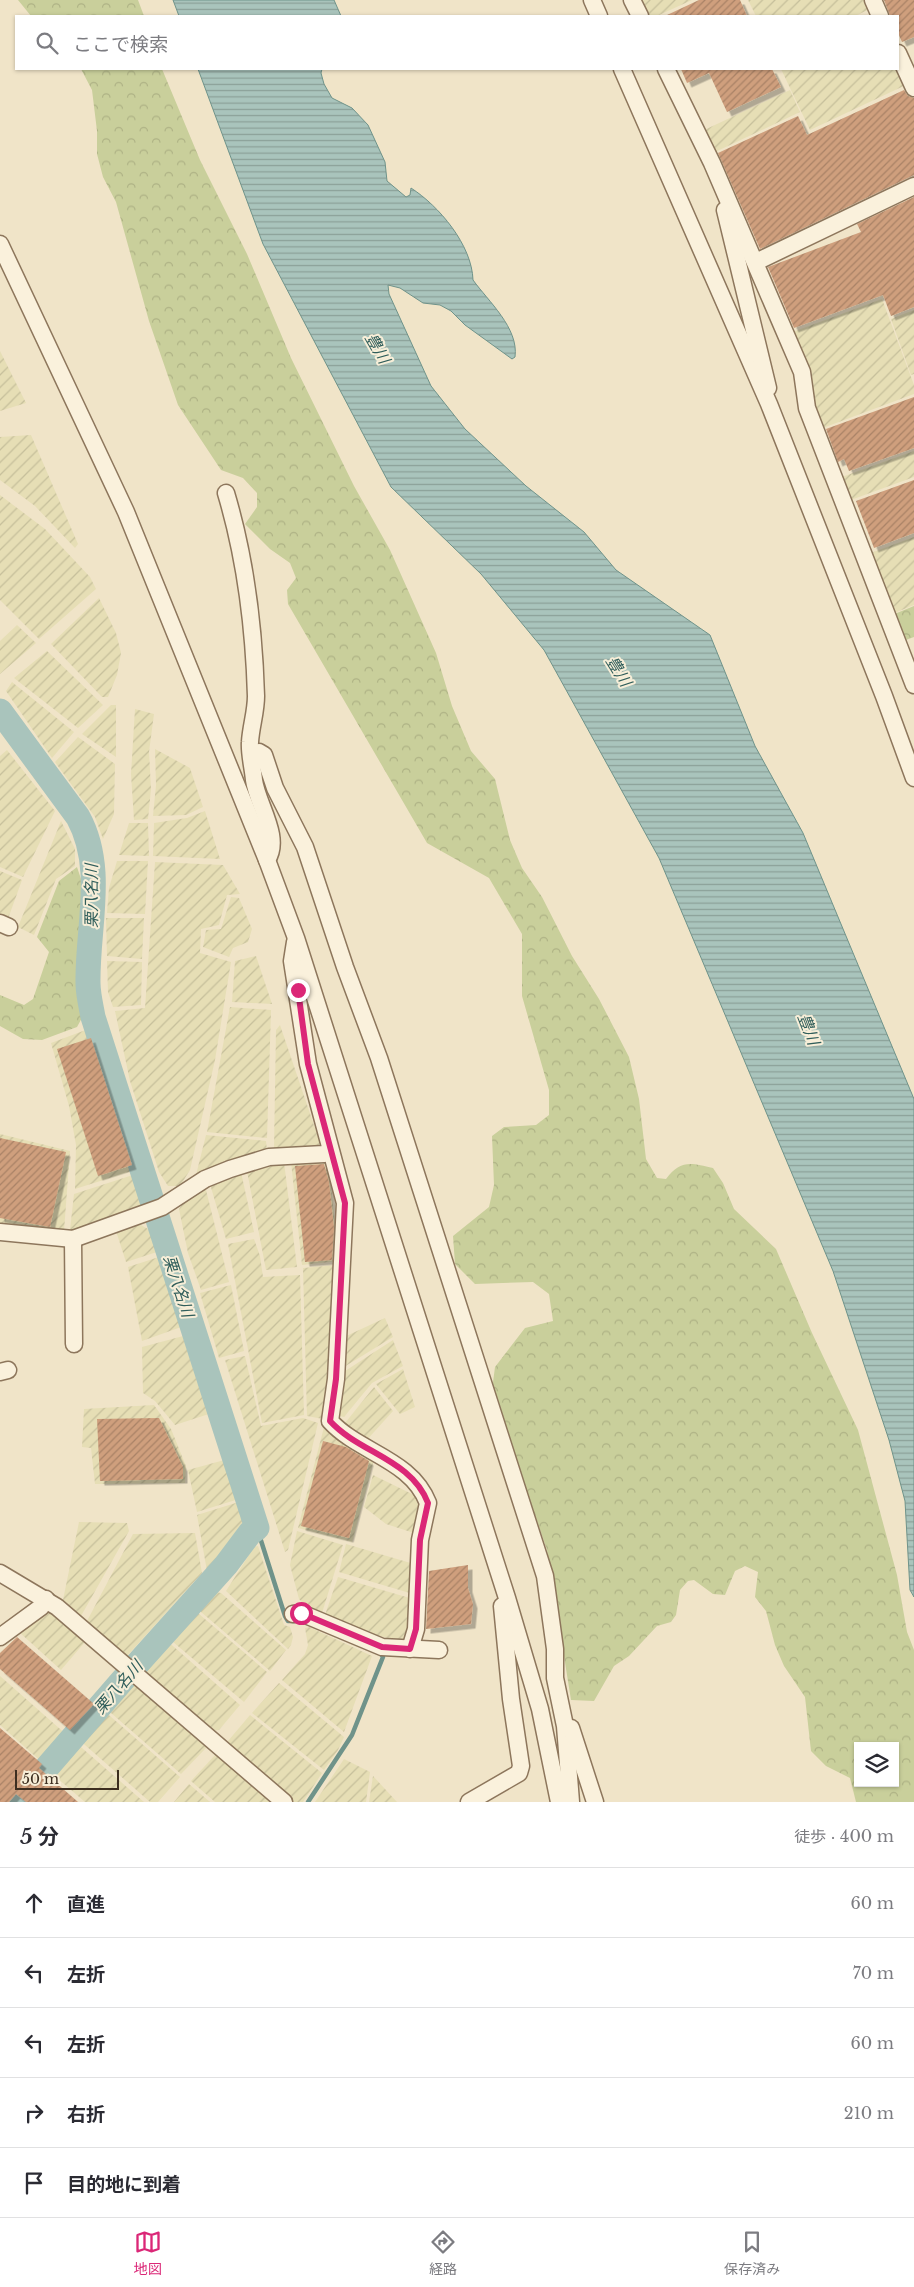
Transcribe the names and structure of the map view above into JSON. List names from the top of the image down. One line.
{"water":["豊川","栗八名川"],"scale_bar":"50 m","page":{"search":"ここで検索","scale":"50 m","heading":["5 分","徒歩 · 400 m"],"list":[["直進","60 m"],["左折","70 m"],["左折","60 m"],["右折","210 m"],"目的地に到着"],"nav":["地図","経路","保存済み"]}}
